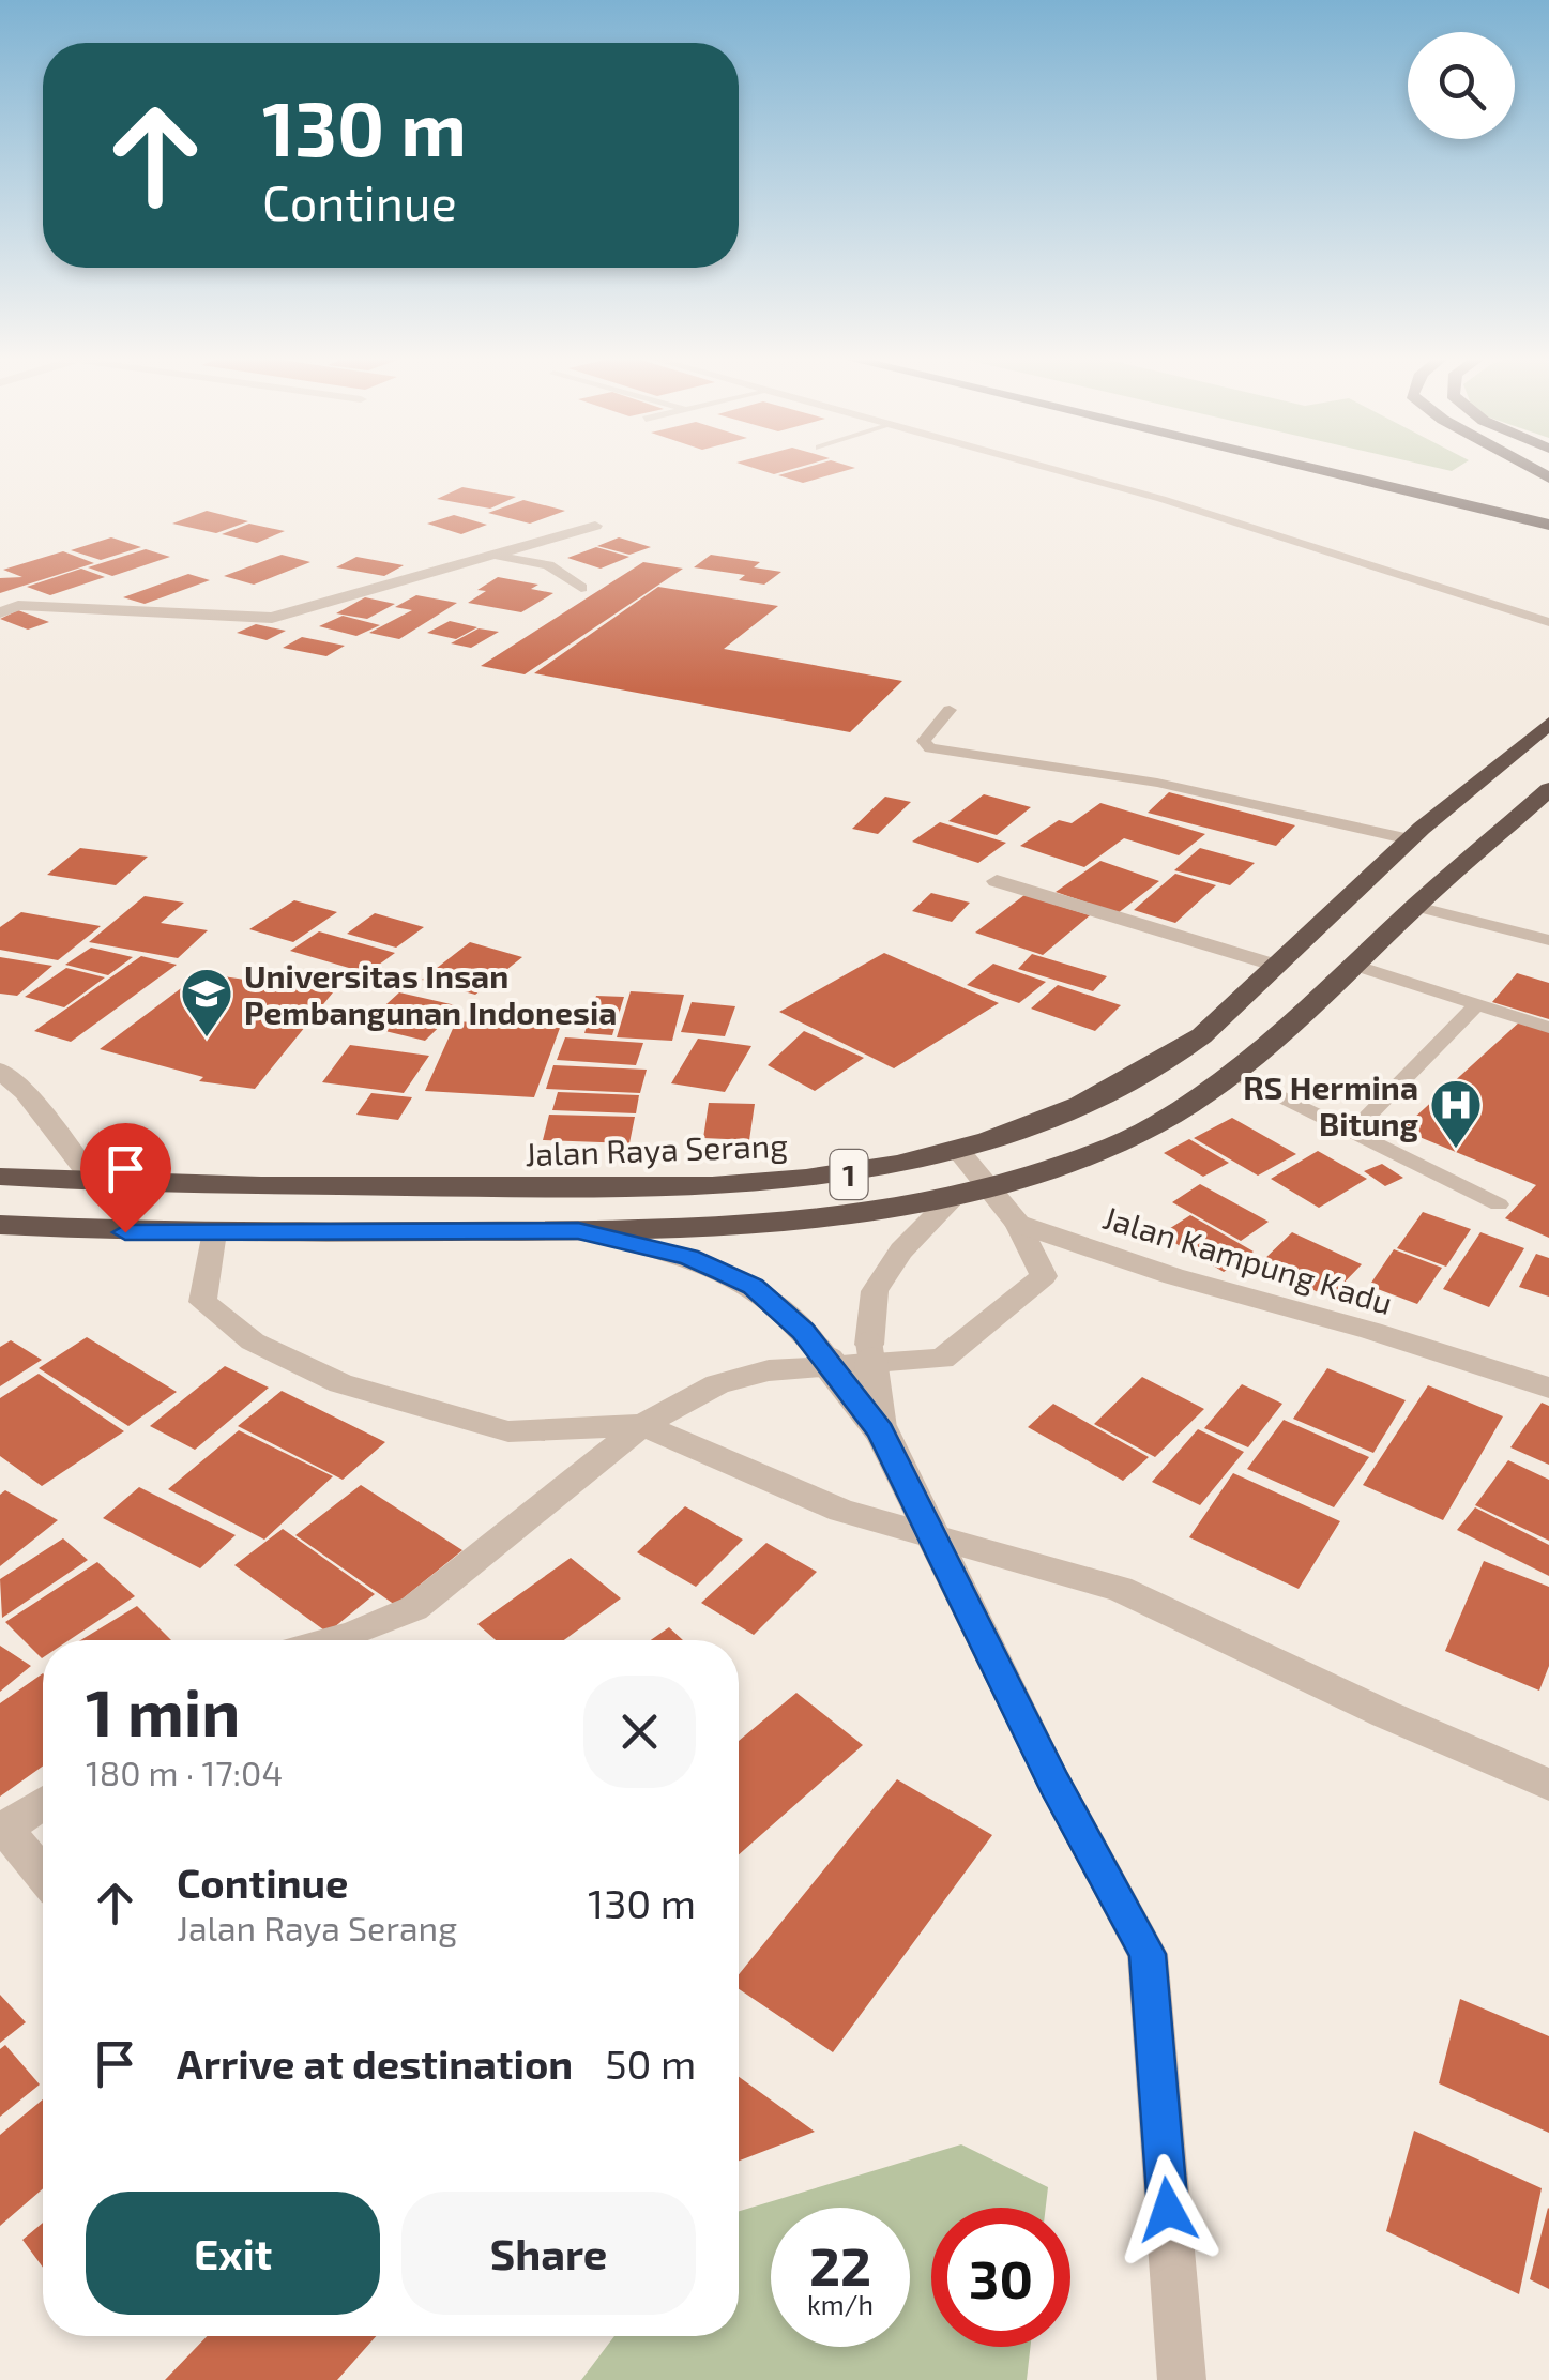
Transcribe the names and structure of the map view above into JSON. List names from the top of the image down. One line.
{"streets":{"highway":["Jalan Raya Serang","1"],"street":["Jalan Kampung Kadu"]},"places":{"school or university":["Universitas Insan Pembangunan Indonesia"],"hospital":["RS Hermina Bitung"]},"page":{"turn":["130 m","Continue"],"heading":["1 min","180 m · 17:04"],"list":[{"name":"Continue","note":"Jalan Raya Serang","value":"130 m"},{"name":"Arrive at destination","value":"50 m"}],"buttons":["Exit","Share"],"speed":"22 km/h","limit":"30"}}
